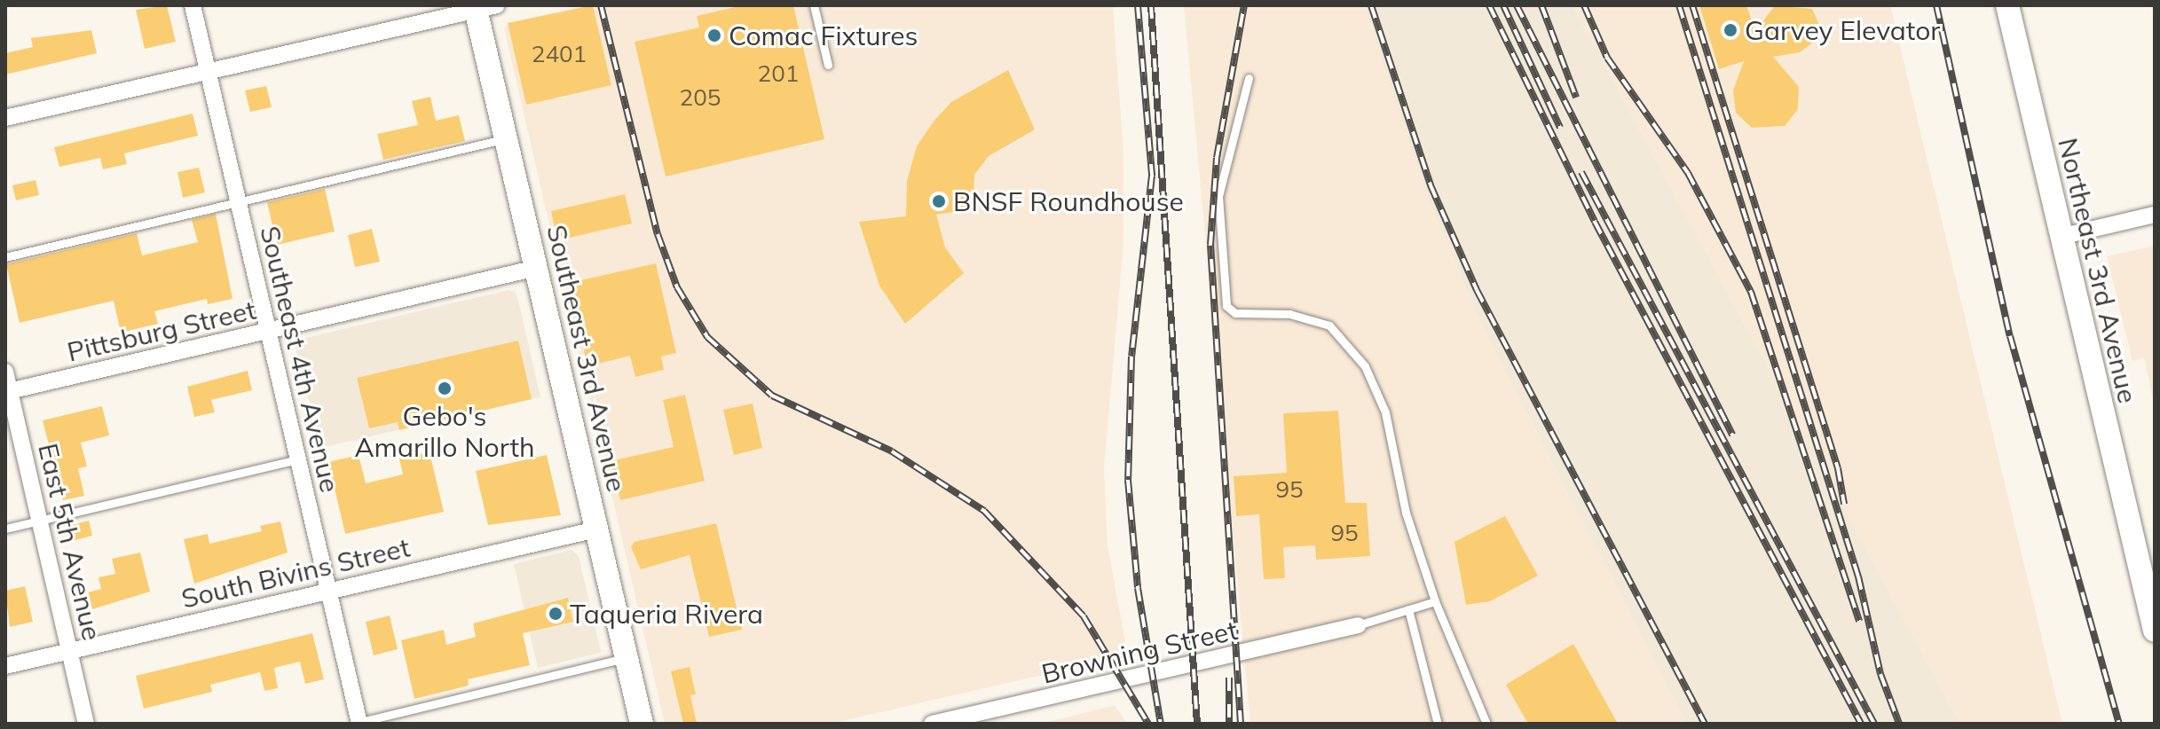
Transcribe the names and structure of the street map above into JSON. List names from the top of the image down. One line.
{"streets":{"main road":["Northeast 3rd Avenue","Southeast 3rd Avenue"],"street":["Pittsburg Street","Southeast 4th Avenue","East 5th Avenue","South Bivins Street","Browning Street"]},"crossings":[["Pittsburg Street","Southeast 3rd Avenue"],["Pittsburg Street","Southeast 4th Avenue"],["Pittsburg Street","East 5th Avenue"],["Southeast 3rd Avenue","South Bivins Street"],["Southeast 4th Avenue","South Bivins Street"],["East 5th Avenue","South Bivins Street"]],"places":["Garvey Elevator","Comac Fixtures","BNSF Roundhouse","Gebo's Amarillo North","Taqueria Rivera"],"house_numbers":["2401","201","205","95","95"]}
